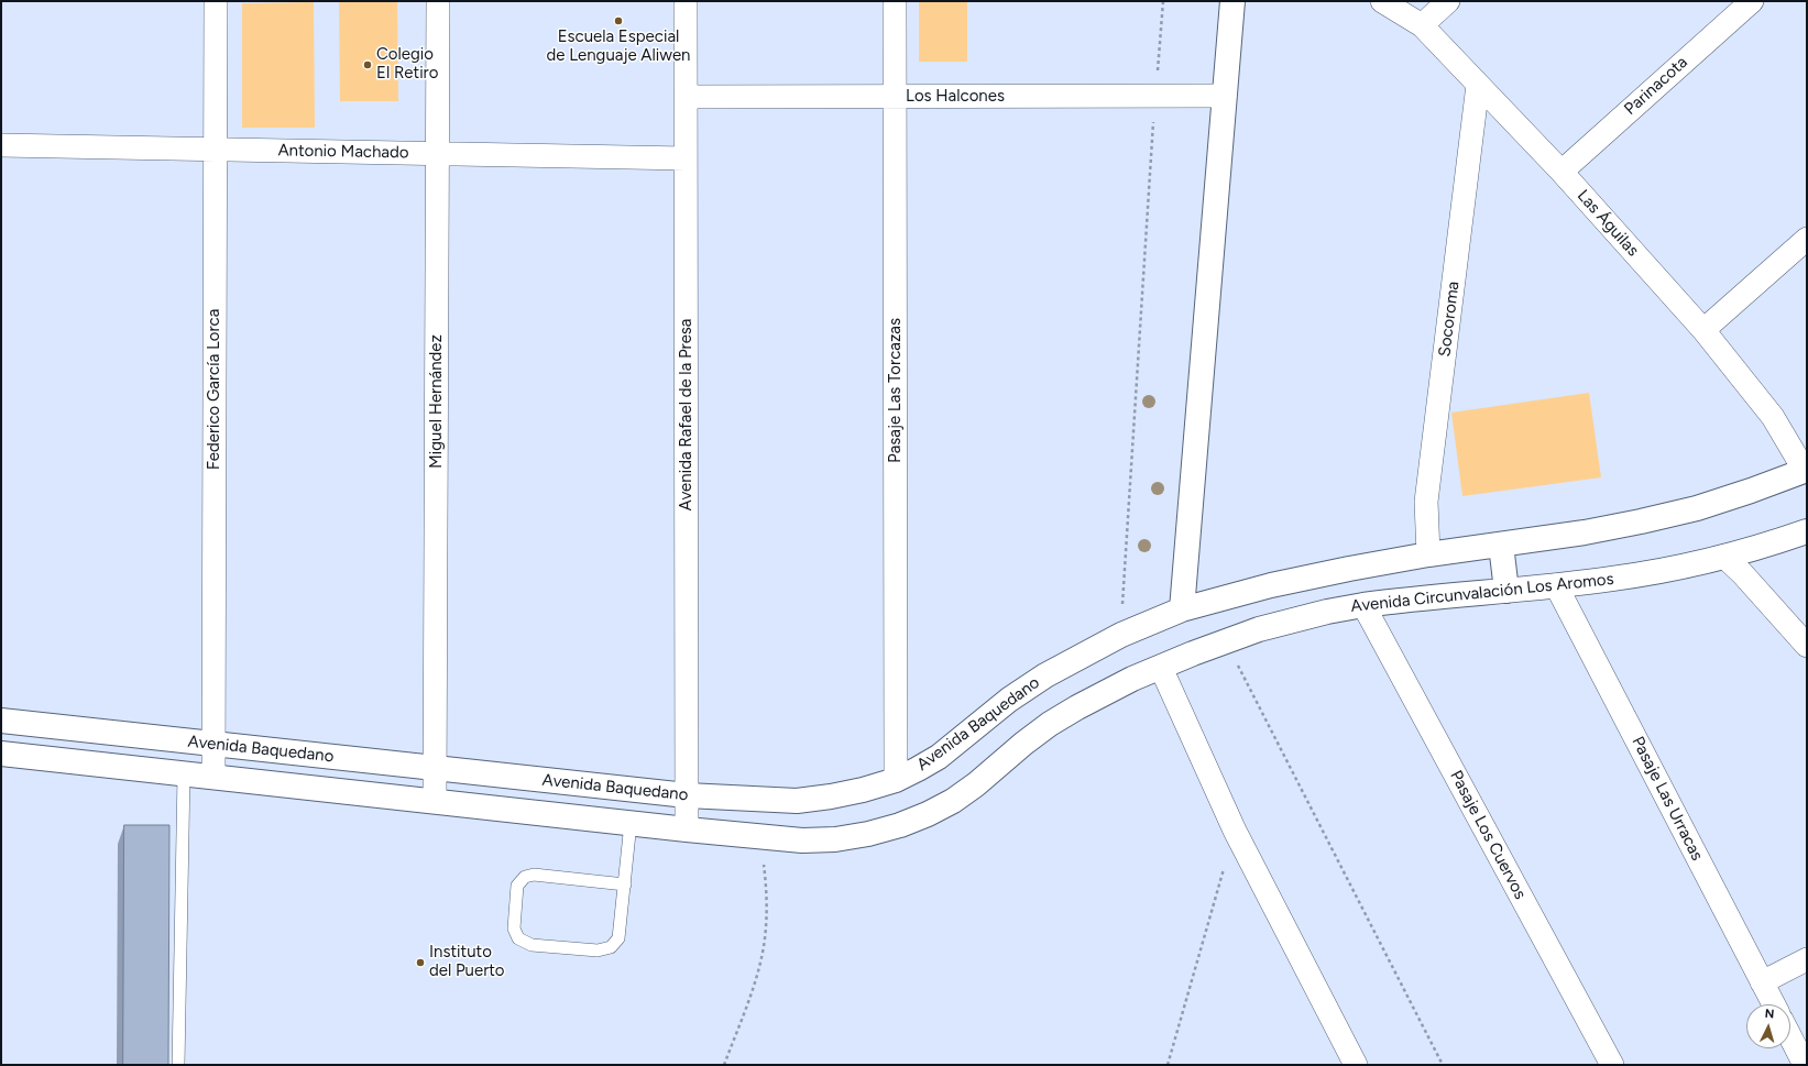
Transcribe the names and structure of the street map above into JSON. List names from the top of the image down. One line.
{"streets":{"main road":["Avenida Circunvalación Los Aromos","Avenida Baquedano"],"street":["Parinacota","Los Halcones","Antonio Machado","Las Águilas","Socoroma","Federico García Lorca","Pasaje Las Torcazas","Miguel Hernández","Avenida Rafael de la Presa","Pasaje Las Urracas","Pasaje Los Cuervos"]},"crossings":[["Parinacota","Las Águilas"],["Los Halcones","Pasaje Las Torcazas"],["Los Halcones","Avenida Rafael de la Presa"],["Antonio Machado","Federico García Lorca"],["Antonio Machado","Miguel Hernández"],["Antonio Machado","Avenida Rafael de la Presa"],["Las Águilas","Socoroma"],["Federico García Lorca","Avenida Baquedano"],["Pasaje Las Torcazas","Avenida Baquedano"],["Miguel Hernández","Avenida Baquedano"],["Avenida Rafael de la Presa","Avenida Baquedano"],["Avenida Circunvalación Los Aromos","Avenida Baquedano"],["Avenida Circunvalación Los Aromos","Pasaje Las Urracas"],["Avenida Circunvalación Los Aromos","Pasaje Los Cuervos"]],"places":["Escuela Especial de Lenguaje Aliwen","Colegio El Retiro","Instituto del Puerto"],"north":"top"}
